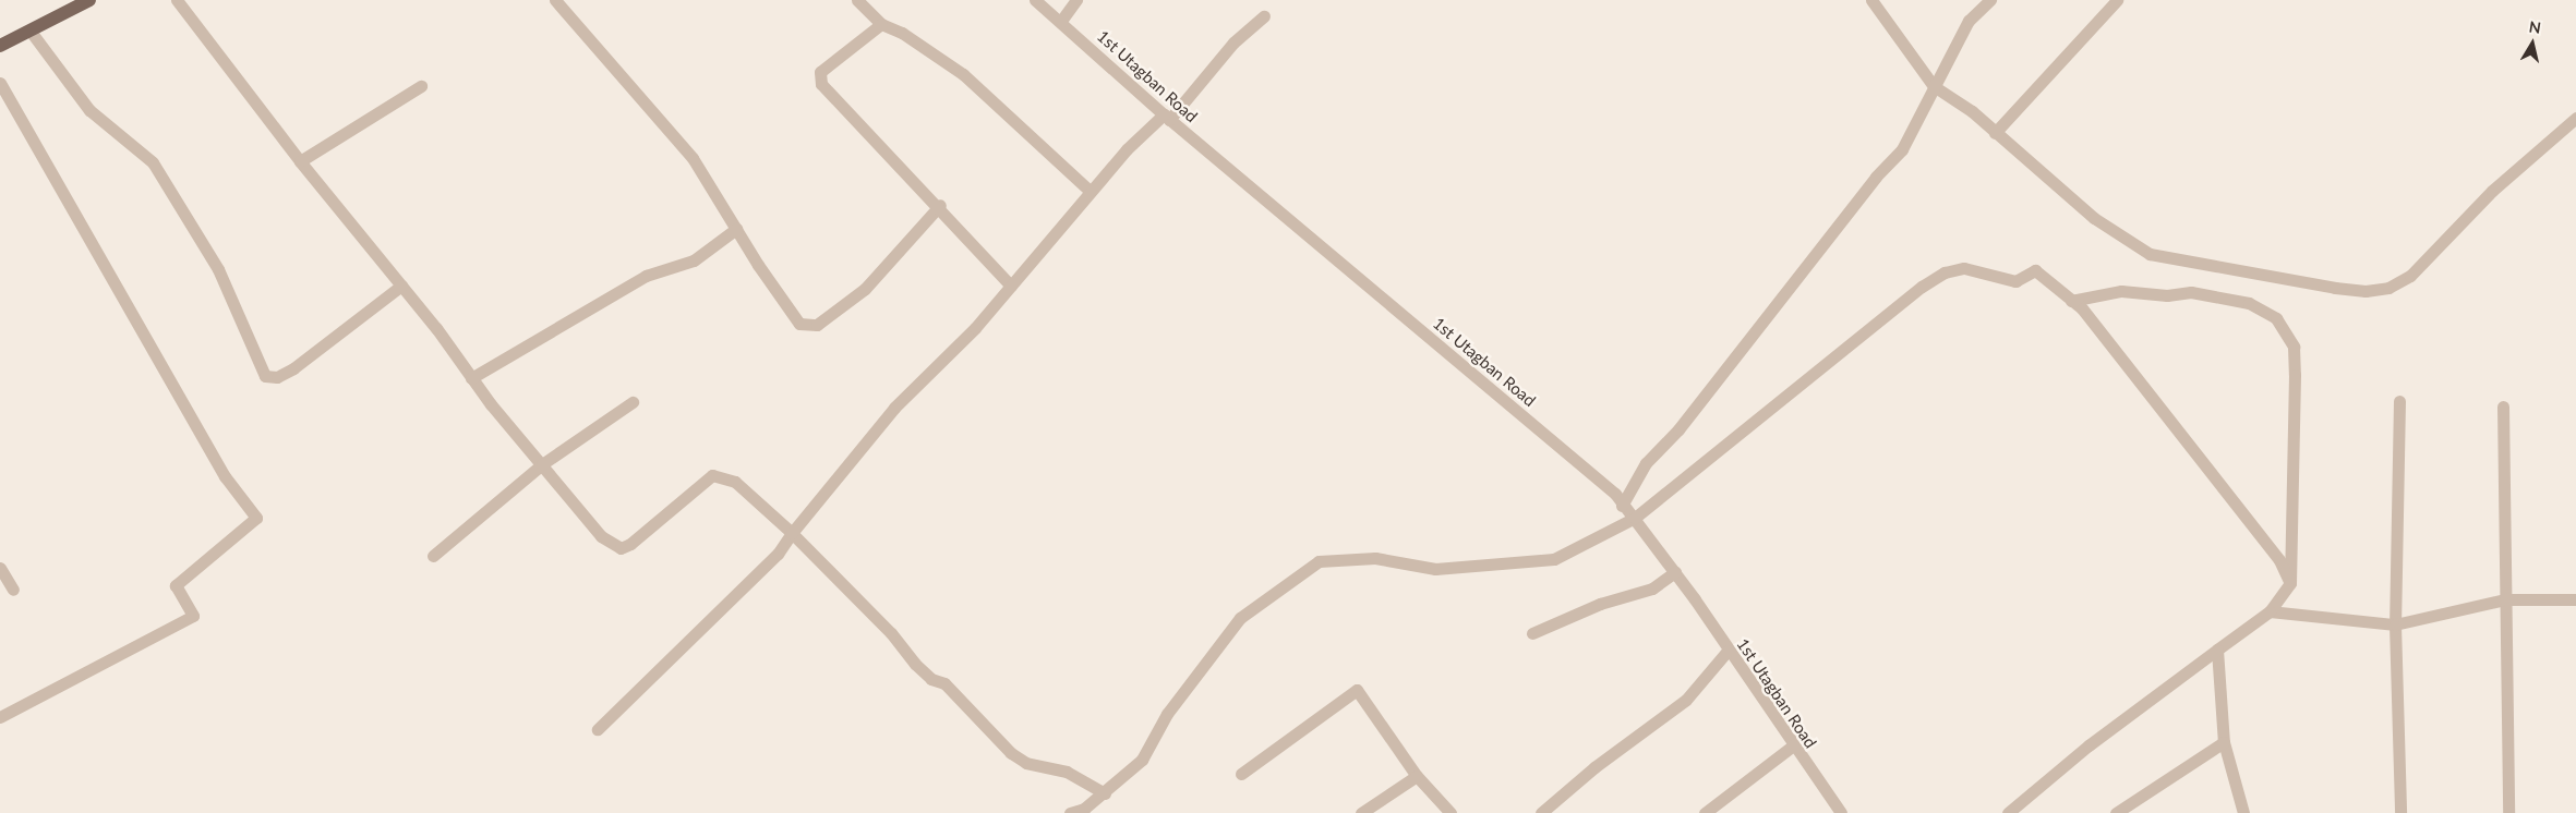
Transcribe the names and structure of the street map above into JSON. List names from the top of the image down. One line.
{"streets":{"street":["1st Utagban Road"]},"north":"top"}
